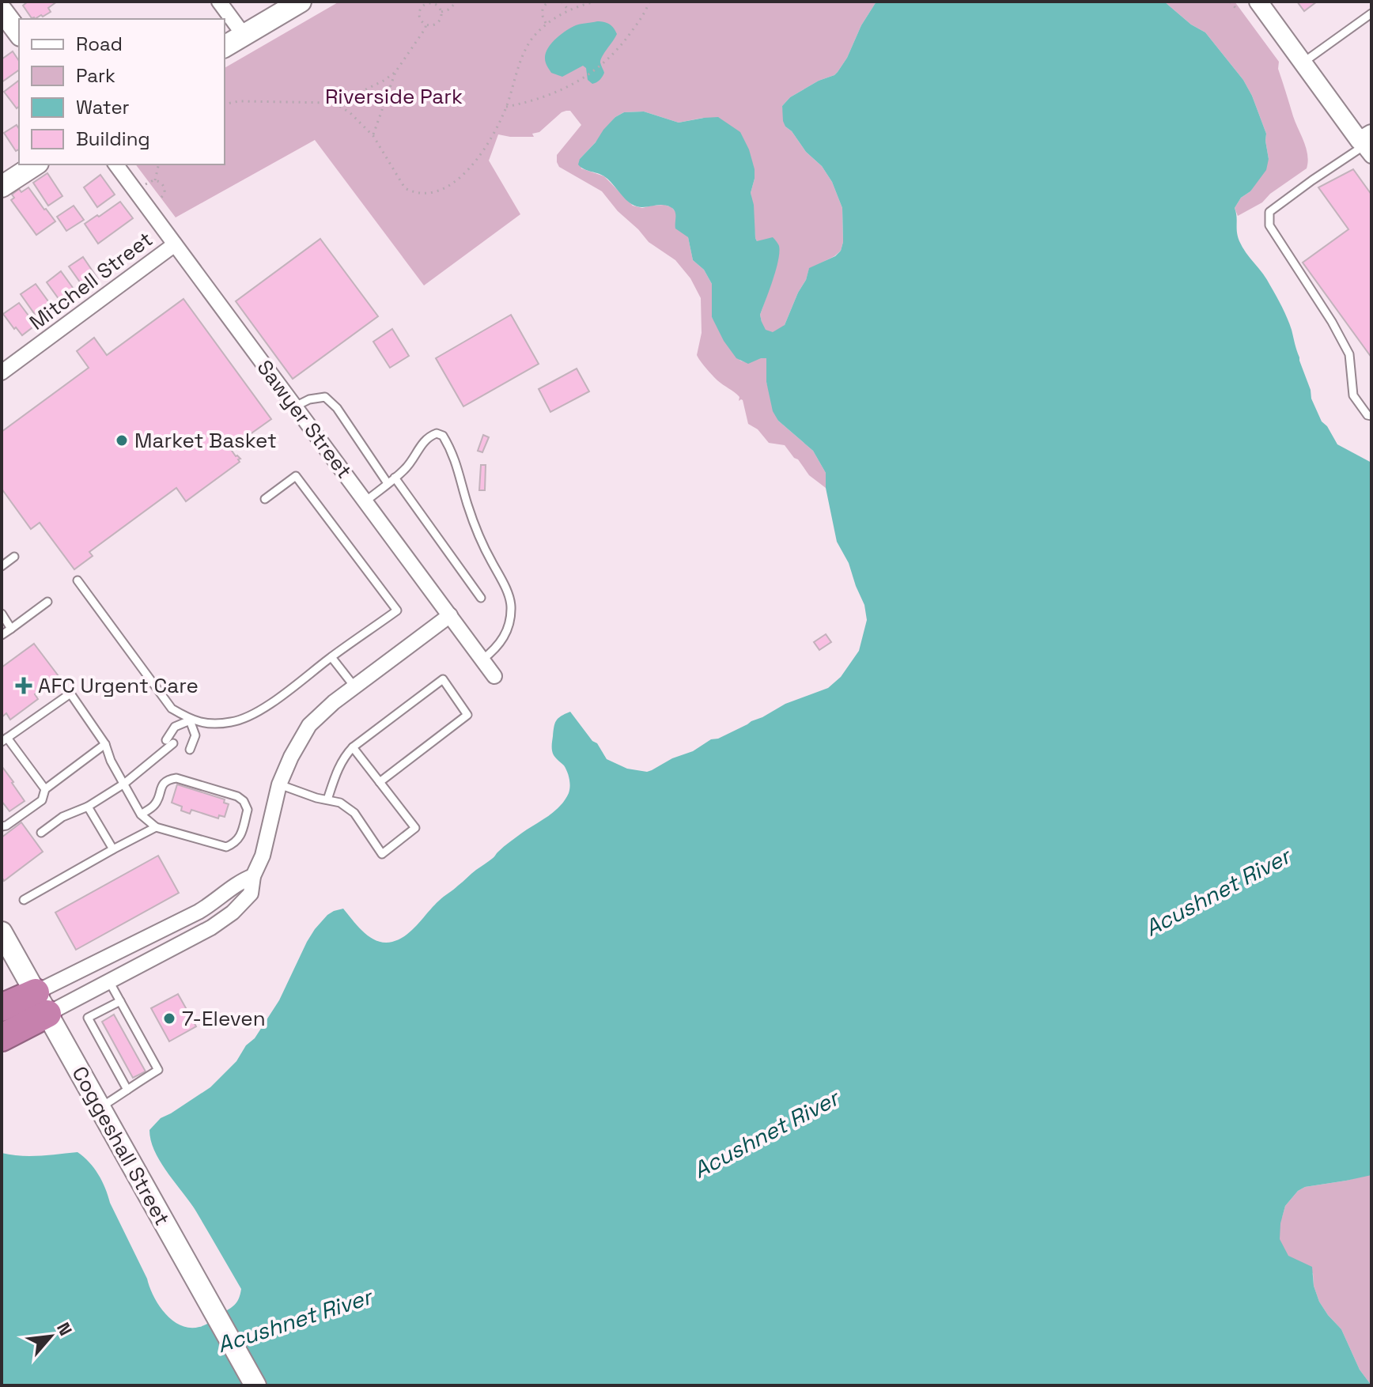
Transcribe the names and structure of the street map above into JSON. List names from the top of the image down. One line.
{"streets":{"main road":["Coggeshall Street"],"street":["Mitchell Street","Sawyer Street"]},"crossings":[["Mitchell Street","Sawyer Street"]],"water":["Acushnet River"],"parks":["Riverside Park"],"places":{"other":["Market Basket","7-Eleven"],"health":["AFC Urgent Care"]},"legend":["Road","Park","Water","Building"],"north":"top right"}
